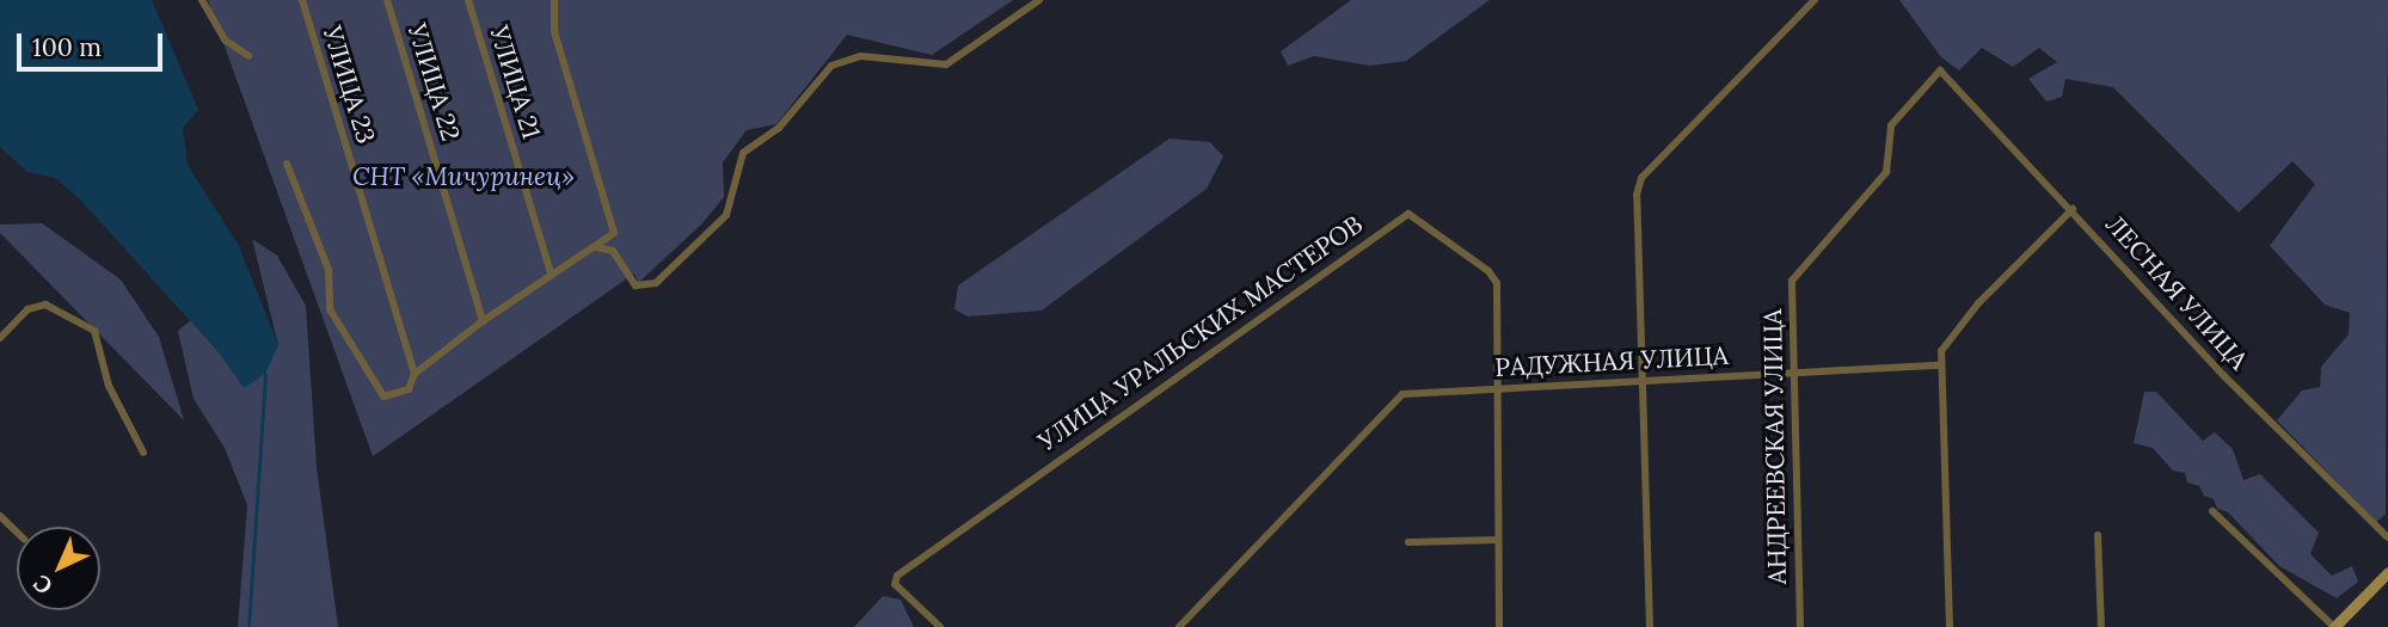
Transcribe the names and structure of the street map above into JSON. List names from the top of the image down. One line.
{"streets":{"street":["УЛИЦА 22","УЛИЦА 21","УЛИЦА 23","ЛЕСНАЯ УЛИЦА","УЛИЦА УРАЛЬСКИХ МАСТЕРОВ","РАДУЖНАЯ УЛИЦА","АНДРЕЕВСКАЯ УЛИЦА"]},"crossings":[["ЛЕСНАЯ УЛИЦА","АНДРЕЕВСКАЯ УЛИЦА"],["УЛИЦА УРАЛЬСКИХ МАСТЕРОВ","РАДУЖНАЯ УЛИЦА"],["РАДУЖНАЯ УЛИЦА","АНДРЕЕВСКАЯ УЛИЦА"]],"parks":["СНТ «Мичуринец»"],"scale_bar":"100 m","north":"bottom left"}
